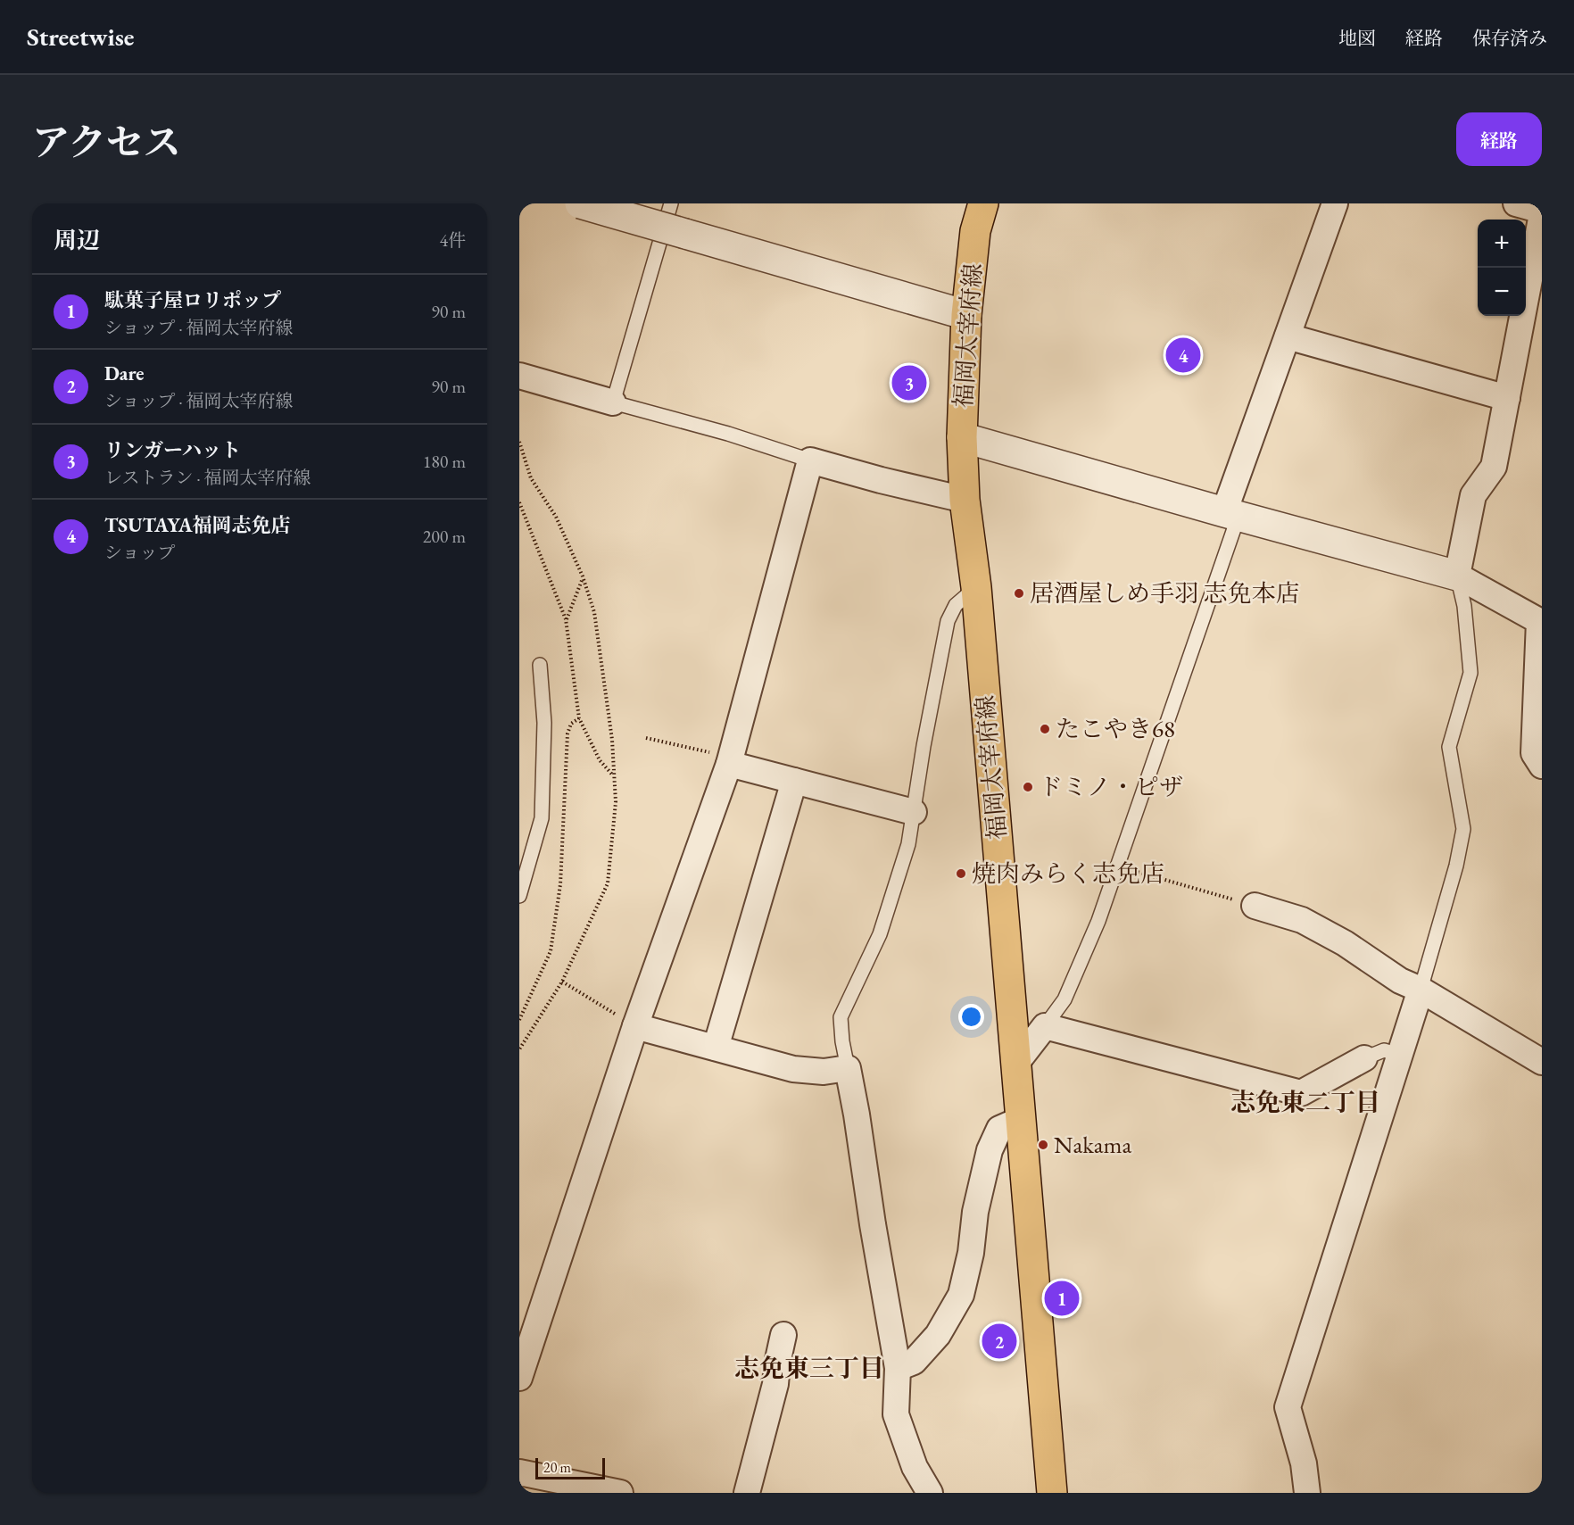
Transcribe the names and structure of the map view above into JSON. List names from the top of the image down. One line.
{"streets":{"main road":["福岡太宰府線"]},"districts":["志免東二丁目","志免東三丁目"],"places":["居酒屋しめ手羽 志免本店","たこやき68","ドミノ・ピザ","焼肉みらく志免店","Nakama"],"scale_bar":"20 m","page":{"header":"Streetwise","nav":["地図","経路","保存済み"],"title":"アクセス","buttons":"経路","heading":["周辺","4件"],"map_buttons":["+","−"],"list":[{"mark":"1","name":"駄菓子屋ロリポップ","note":"ショップ · 福岡太宰府線","value":"90 m"},{"mark":"2","name":"Dare","note":"ショップ · 福岡太宰府線","value":"90 m"},{"mark":"3","name":"リンガーハット","note":"レストラン · 福岡太宰府線","value":"180 m"},{"mark":"4","name":"TSUTAYA福岡志免店","note":"ショップ","value":"200 m"}],"pins":["4","3","1","2"],"scale":"20 m"}}
